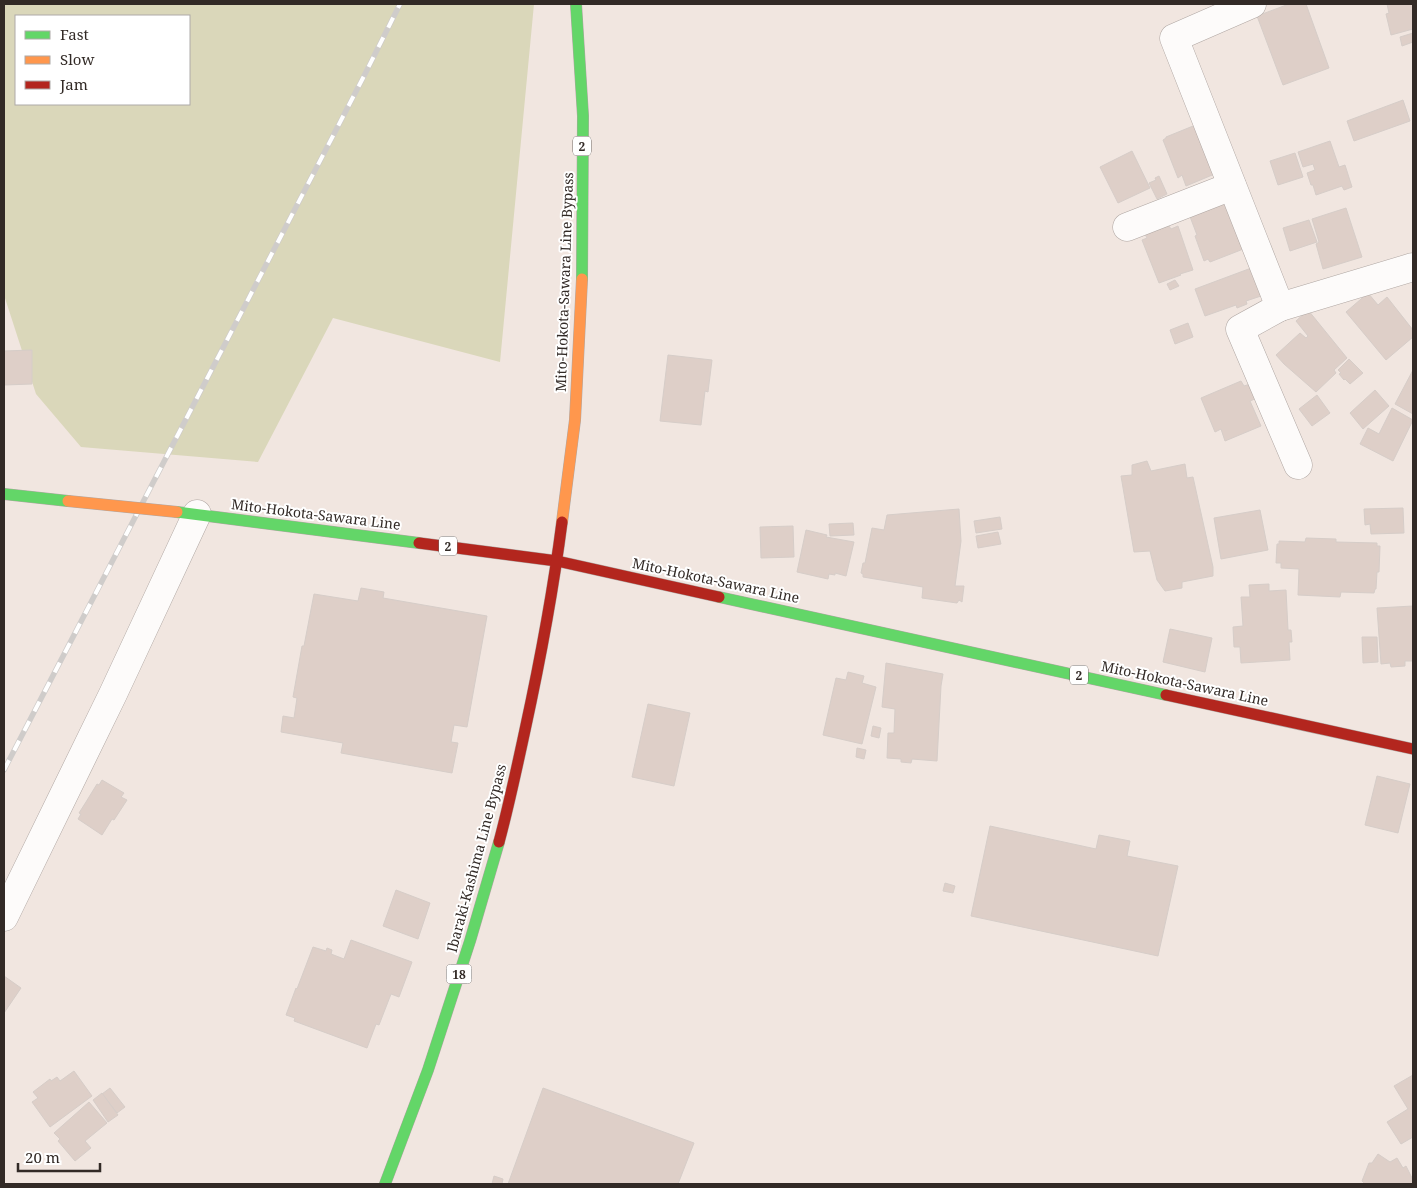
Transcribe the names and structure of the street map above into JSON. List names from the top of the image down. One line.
{"streets":{"main road":["2","Mito-Hokota-Sawara Line Bypass","Mito-Hokota-Sawara Line","Ibaraki-Kashima Line Bypass","18"]},"crossings":[["Mito-Hokota-Sawara Line Bypass","Mito-Hokota-Sawara Line"],["Mito-Hokota-Sawara Line Bypass","Ibaraki-Kashima Line Bypass"],["Mito-Hokota-Sawara Line","Ibaraki-Kashima Line Bypass"]],"legend":["Fast","Slow","Jam"],"scale_bar":"20 m"}
